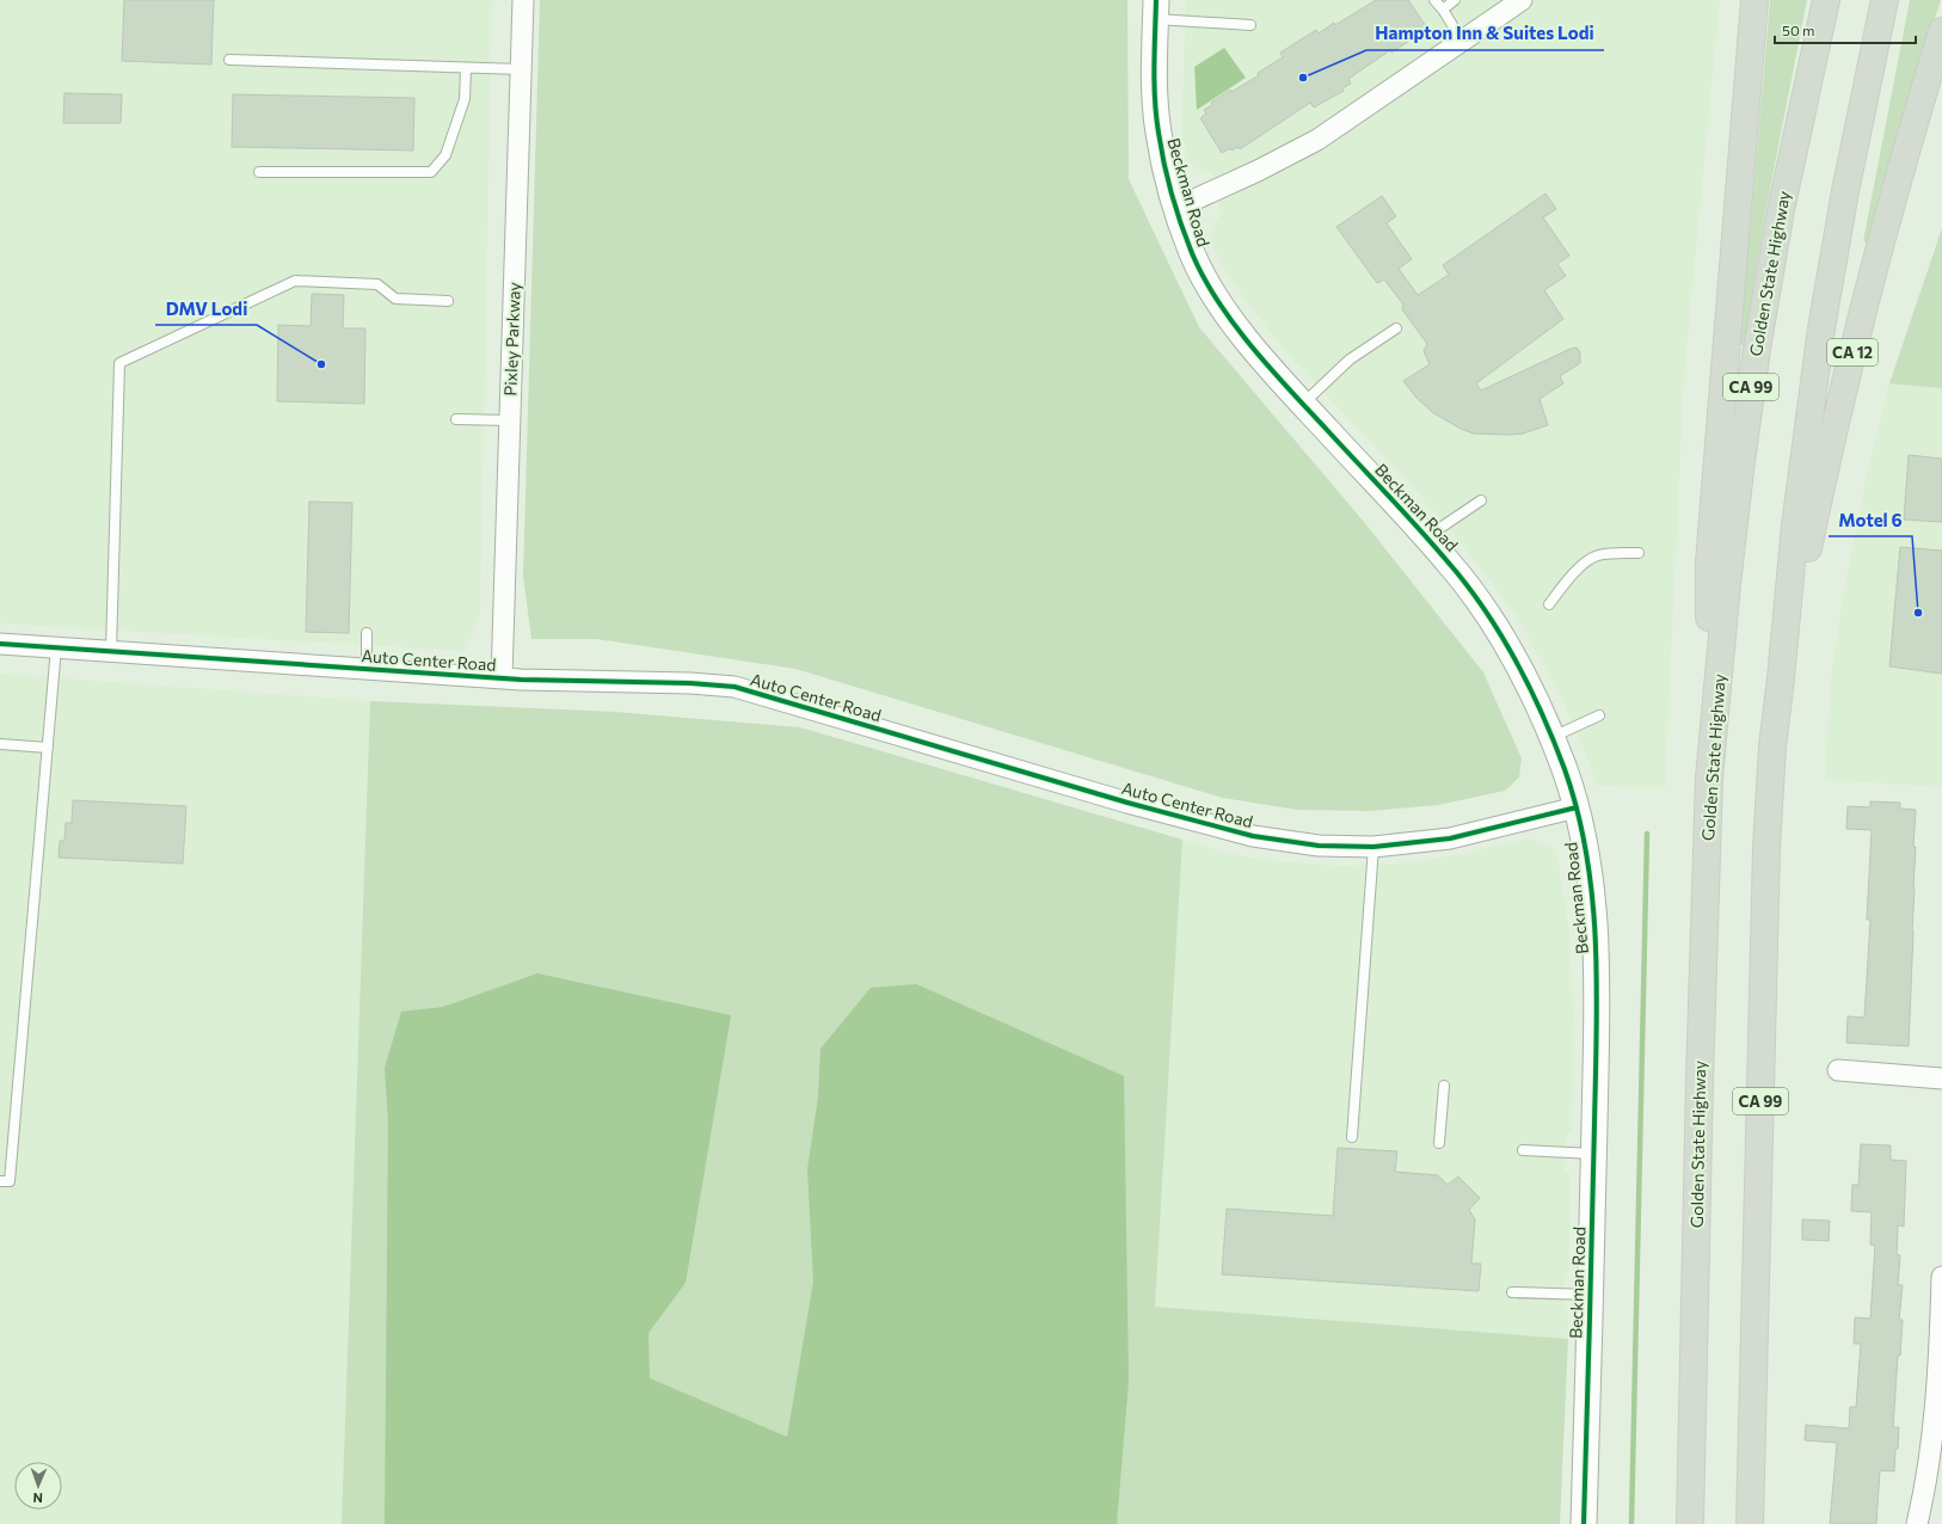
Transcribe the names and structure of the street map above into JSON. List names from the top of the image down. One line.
{"streets":{"highway":["Golden State Highway","CA 12","CA 99"],"street":["Beckman Road","Pixley Parkway","Auto Center Road"]},"crossings":[["Beckman Road","Auto Center Road"],["Pixley Parkway","Auto Center Road"],["CA 12","CA 99"]],"places":["Hampton Inn & Suites Lodi","DMV Lodi","Motel 6"],"scale_bar":"50 m","north":"bottom"}
